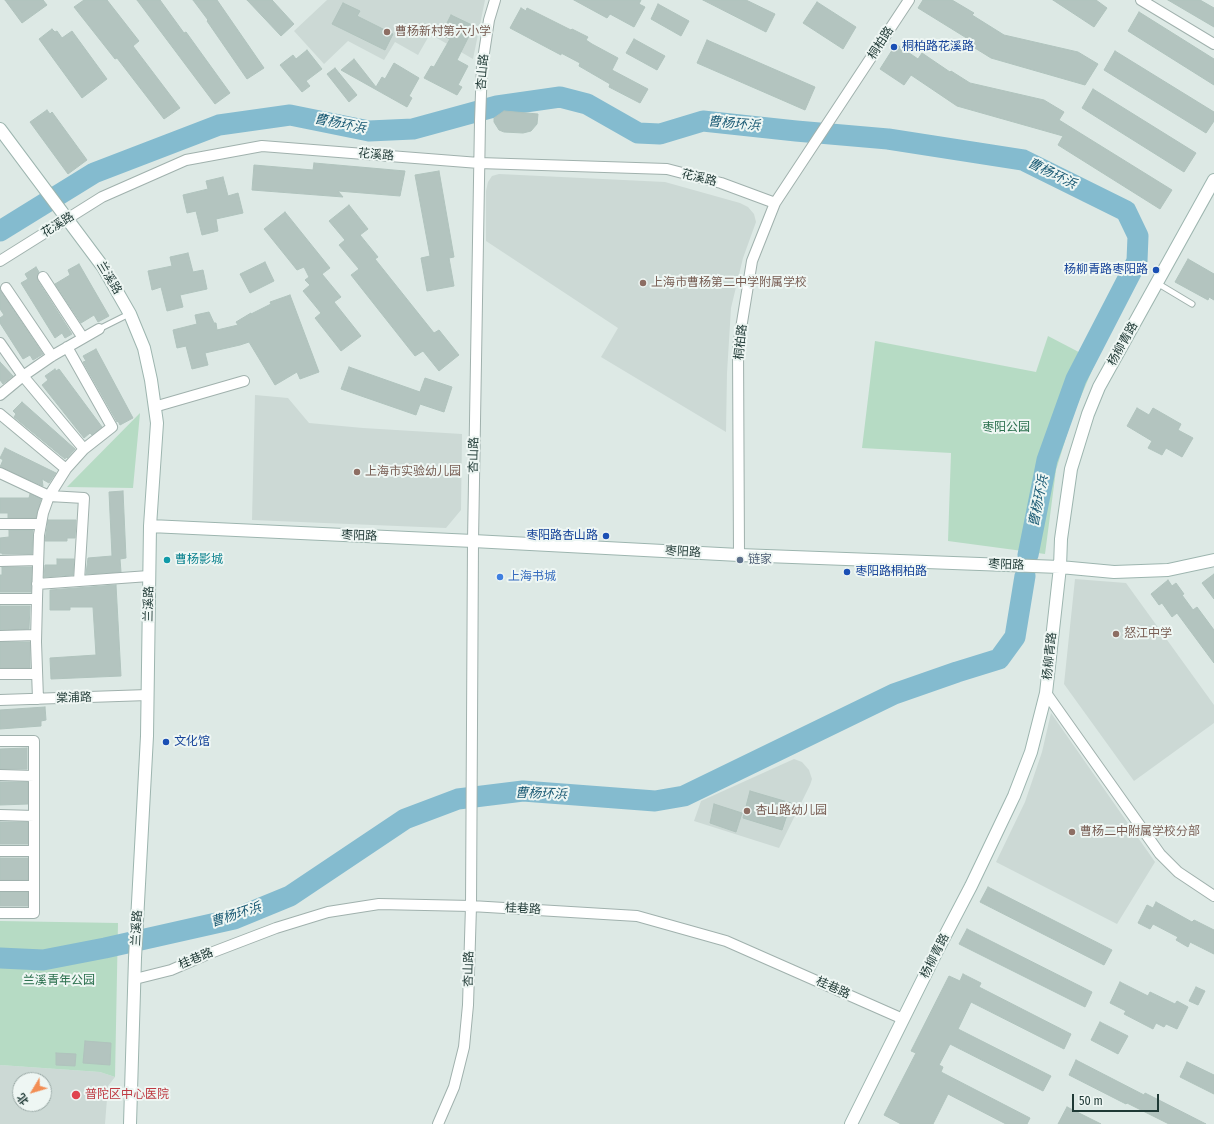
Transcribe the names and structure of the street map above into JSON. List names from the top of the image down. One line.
{"streets":{"street":["桐柏路","杏山路","花溪路","兰溪路","杨柳青路","枣阳路","棠浦路","桂巷路"]},"crossings":[["桐柏路","花溪路"],["桐柏路","枣阳路"],["杏山路","花溪路"],["杏山路","枣阳路"],["杏山路","桂巷路"],["花溪路","兰溪路"],["兰溪路","枣阳路"],["兰溪路","棠浦路"],["兰溪路","桂巷路"],["杨柳青路","枣阳路"],["杨柳青路","桂巷路"]],"water":["曹杨环浜"],"parks":["枣阳公园","兰溪青年公园"],"places":["曹杨新村第六小学","桐柏路花溪路","杨柳青路枣阳路","上海市曹杨第二中学附属学校","上海市实验幼儿园","枣阳路杏山路","曹杨影城","链家","枣阳路桐柏路","上海书城","怒江中学","文化馆","杏山路幼儿园","曹杨二中附属学校分部","普陀区中心医院"],"scale_bar":"50 m","north":"bottom left"}
